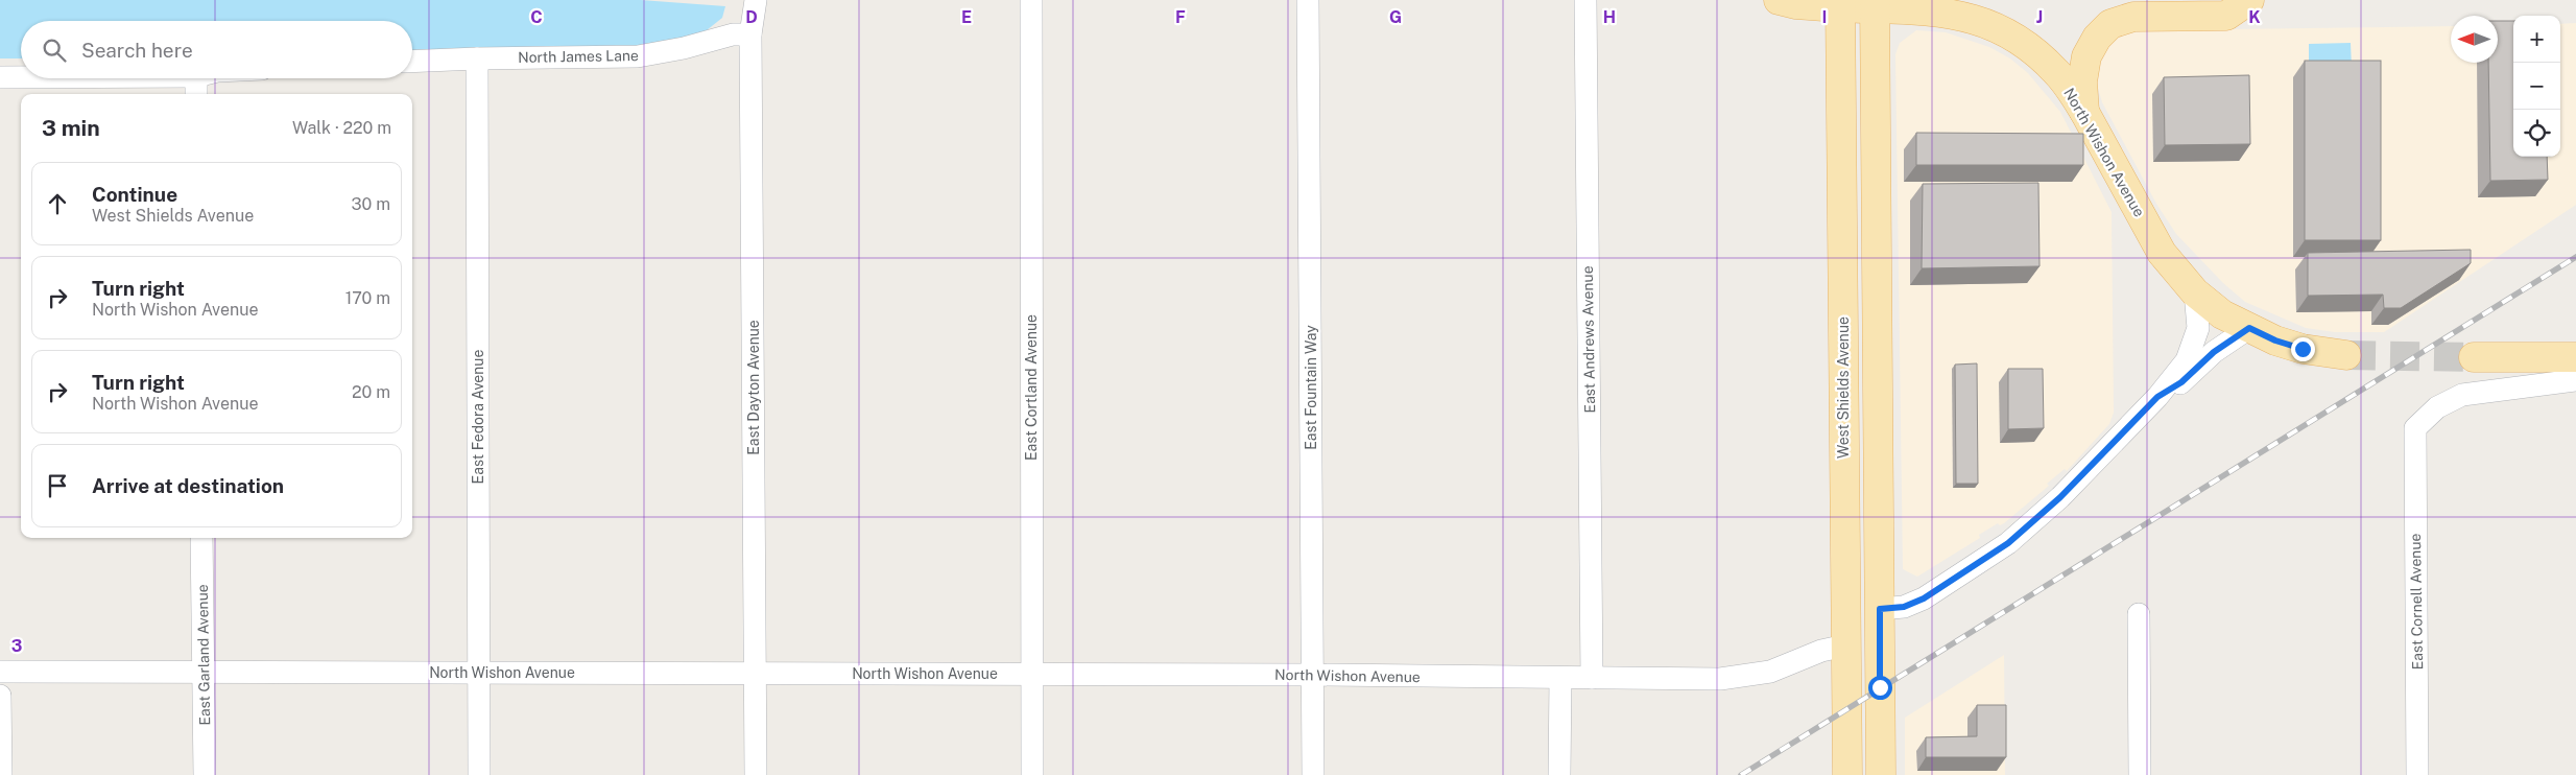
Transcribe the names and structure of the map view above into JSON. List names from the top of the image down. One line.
{"streets":{"main road":["North Wishon Avenue","West Shields Avenue"],"street":["North James Lane","East Andrews Avenue","East Dayton Avenue","East Cortland Avenue","East Fountain Way","East Fedora Avenue","East Cornell Avenue","East Garland Avenue"]},"crossings":[["North James Lane","East Dayton Avenue"],["North James Lane","East Fedora Avenue"],["North Wishon Avenue","East Andrews Avenue"],["North Wishon Avenue","East Dayton Avenue"],["North Wishon Avenue","East Cortland Avenue"],["North Wishon Avenue","East Fountain Way"],["North Wishon Avenue","West Shields Avenue"],["North Wishon Avenue","East Fedora Avenue"],["North Wishon Avenue","East Garland Avenue"]],"north":"left","page":{"map_buttons":["+","−"],"search":"Search here","heading":["3 min","Walk · 220 m"],"list":[["Continue","West Shields Avenue","30 m"],["Turn right","North Wishon Avenue","170 m"],["Turn right","North Wishon Avenue","20 m"],"Arrive at destination"]},"grid":{"columns":["C","D","E","F","G","H","I","J","K"],"rows":["3"]}}
